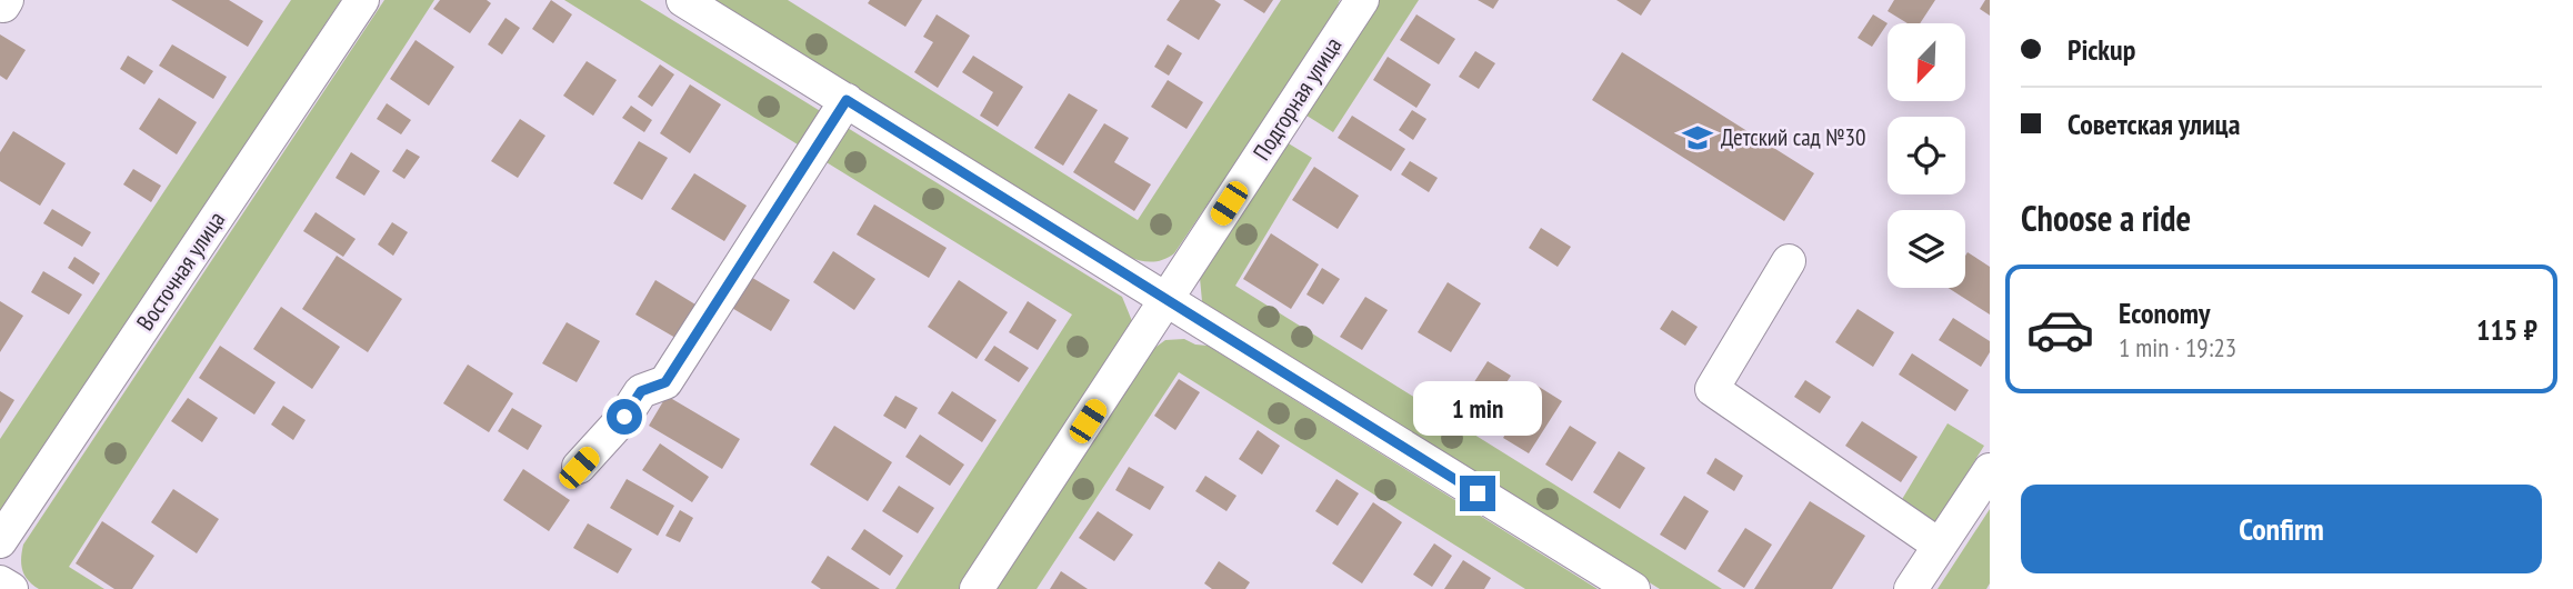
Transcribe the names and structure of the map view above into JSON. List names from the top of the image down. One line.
{"streets":{"street":["Подгорная улица","Восточная улица"]},"places":{"school or university":["Детский сад №30"]},"north":"bottom left","page":{"banner":["Pickup","Советская улица"],"heading":"Choose a ride","list":[{"name":"Economy","note":"1 min · 19:23","value":"115 ₽"}],"bubble":"1 min","buttons":"Confirm"}}
